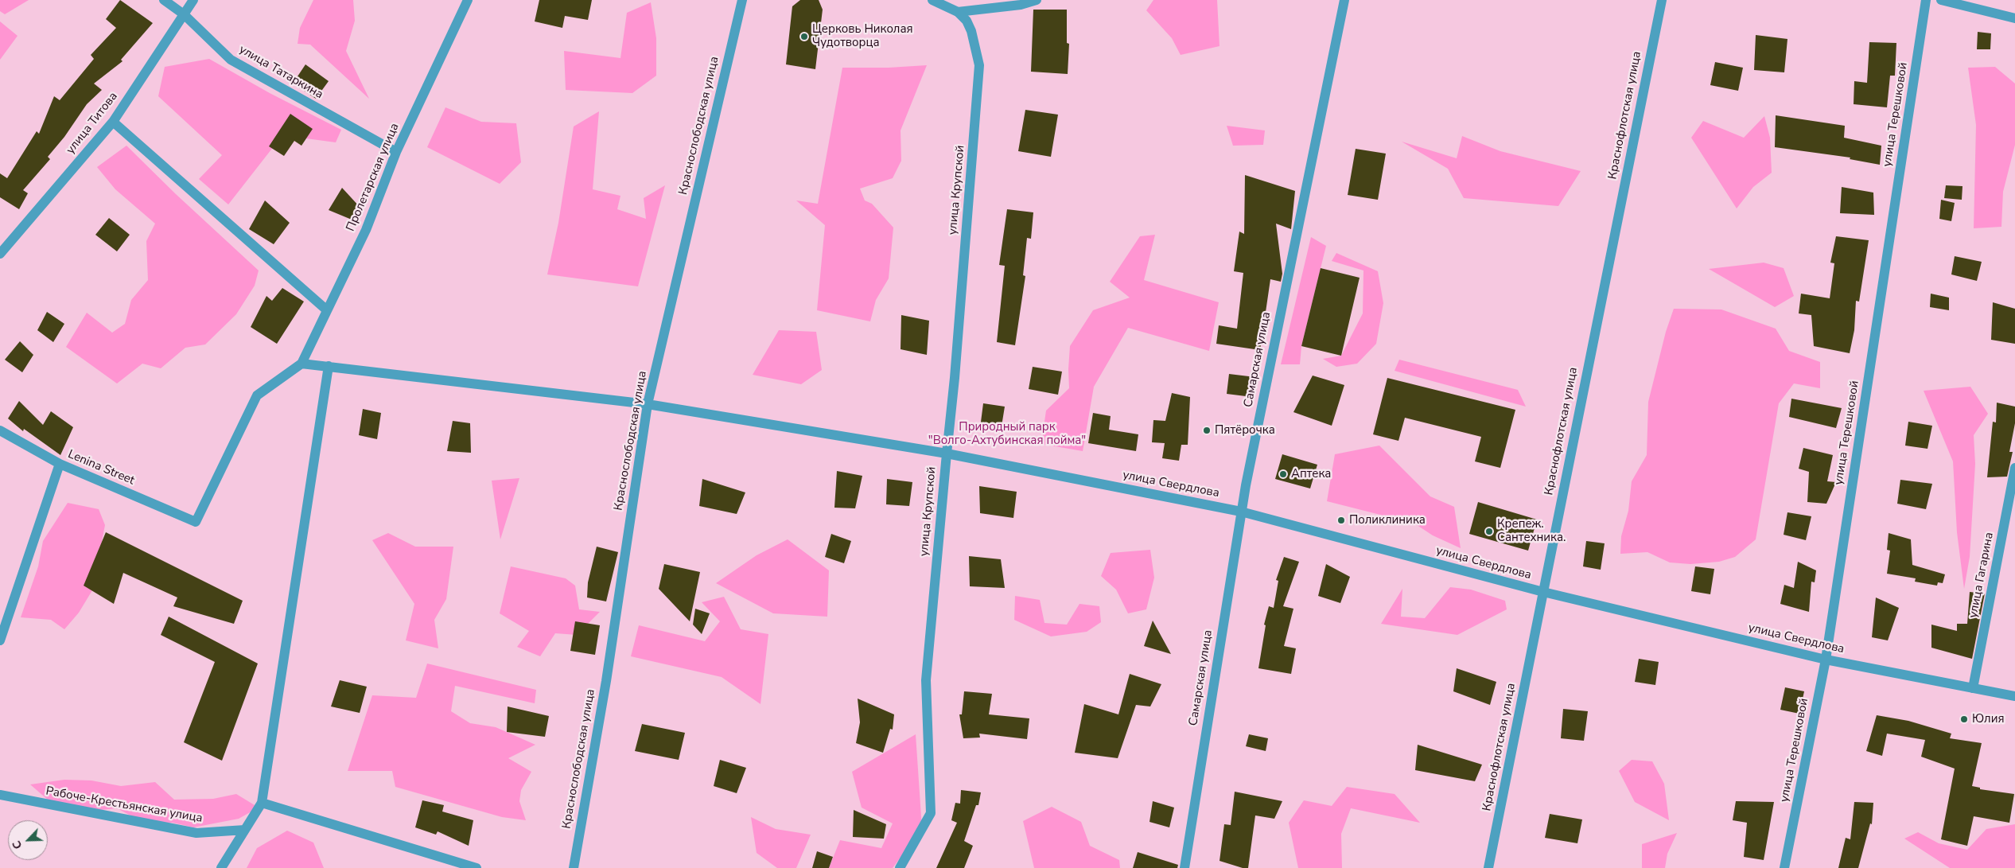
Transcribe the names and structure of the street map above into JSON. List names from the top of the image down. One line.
{"streets":{"street":["улица Татаркина","улица Терешковой","Краснофлотская улица","улица Титова","Краснослободская улица","Пролетарская улица","улица Крупской","Самарская улица","Lenina Street","улица Свердлова","улица Гагарина","Рабоче-Крестьянская улица"]},"crossings":[["улица Татаркина","улица Титова"],["улица Татаркина","Пролетарская улица"],["улица Терешковой","улица Свердлова"],["Краснофлотская улица","улица Свердлова"],["Краснослободская улица","улица Свердлова"],["Пролетарская улица","Lenina Street"],["Пролетарская улица","улица Свердлова"],["улица Крупской","улица Свердлова"],["Самарская улица","улица Свердлова"],["Lenina Street","улица Свердлова"],["улица Свердлова","улица Гагарина"]],"parks":["Природный парк \"Волго-Ахтубинская пойма\""],"places":["Церковь Николая Чудотворца","Пятёрочка","Аптека","Поликлиника","Крепеж. Сантехника.","Юлия"],"north":"bottom left"}
